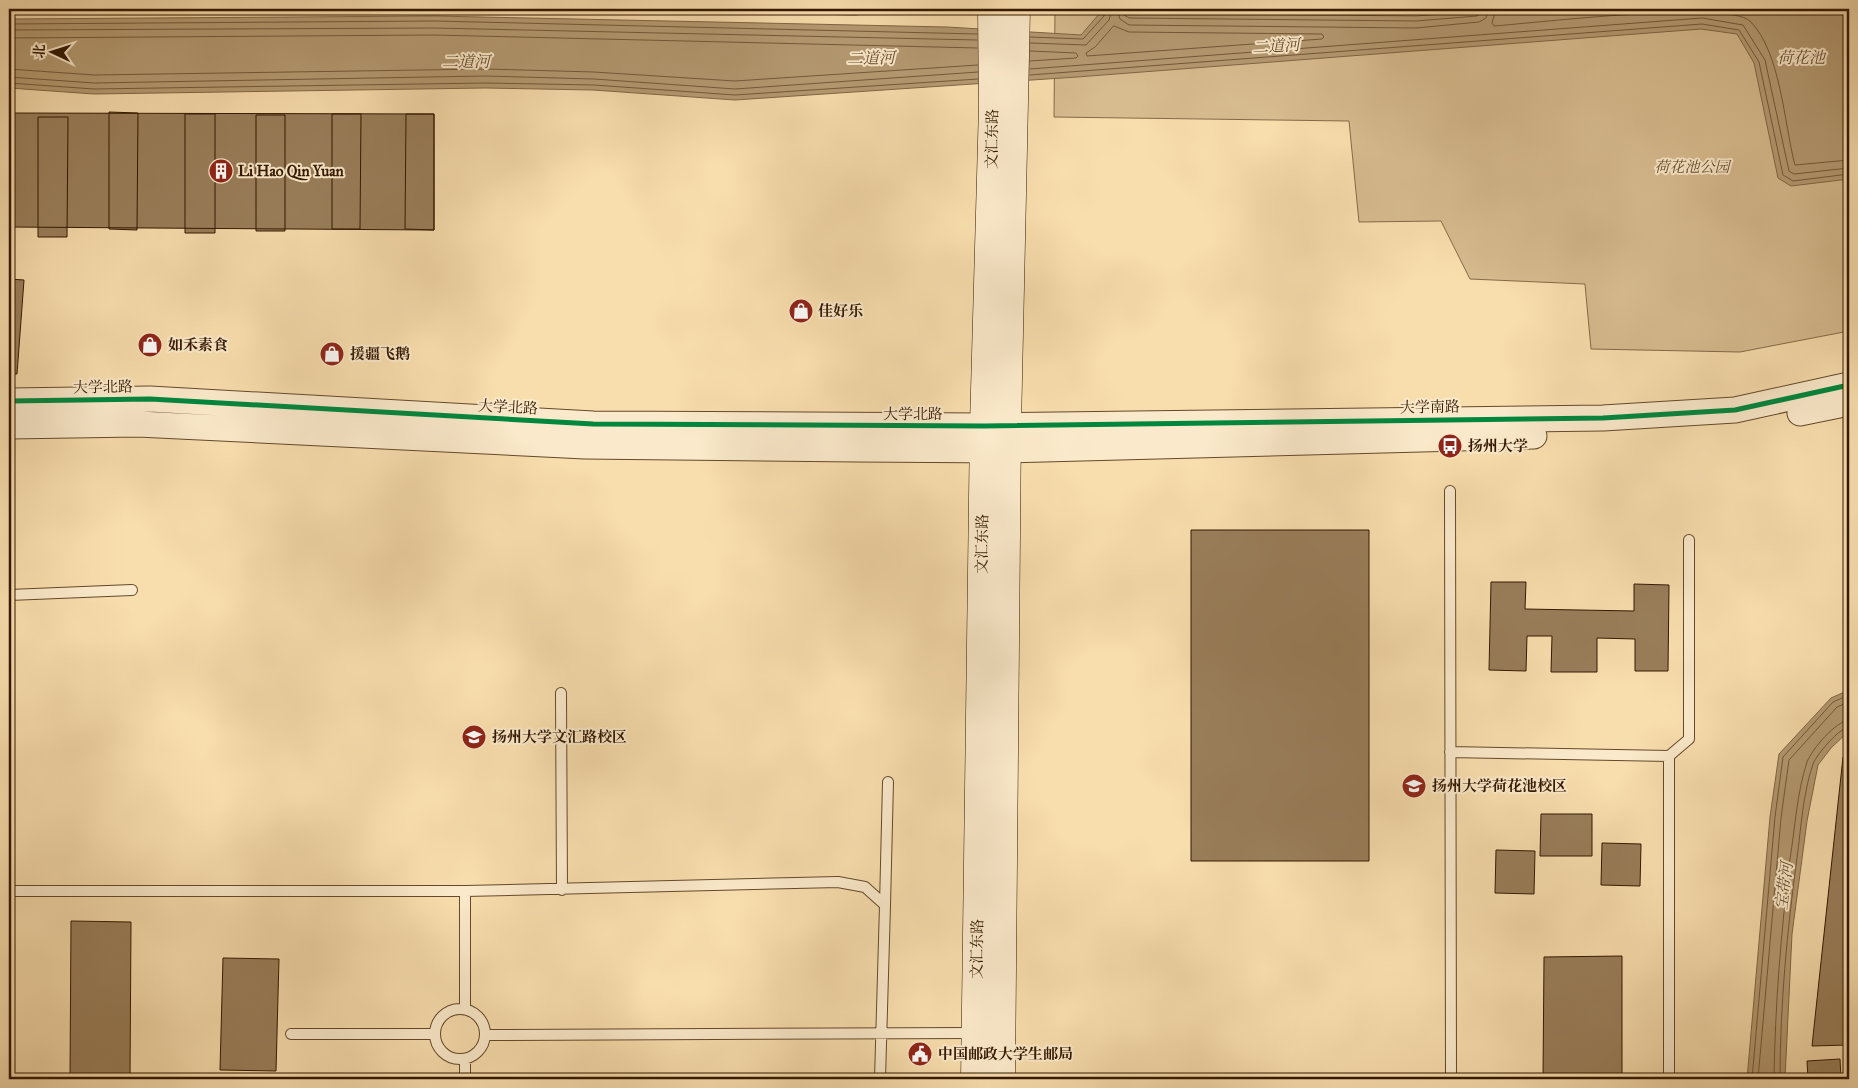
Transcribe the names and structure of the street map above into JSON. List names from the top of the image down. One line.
{"streets":{"main road":["文汇东路"],"street":["大学北路","大学南路"]},"crossings":[["文汇东路","大学北路"],["文汇东路","大学南路"],["大学北路","大学南路"]],"water":["二道河","荷花池","宝带河"],"parks":["荷花池公园"],"places":{"building":["Li Hao Qin Yuan"],"shop":["佳好乐","如禾素食","援疆飞鹅"],"bus stop":["扬州大学"],"school or university":["扬州大学文汇路校区","扬州大学荷花池校区"],"public building":["中国邮政大学生邮局"]},"north":"left"}
